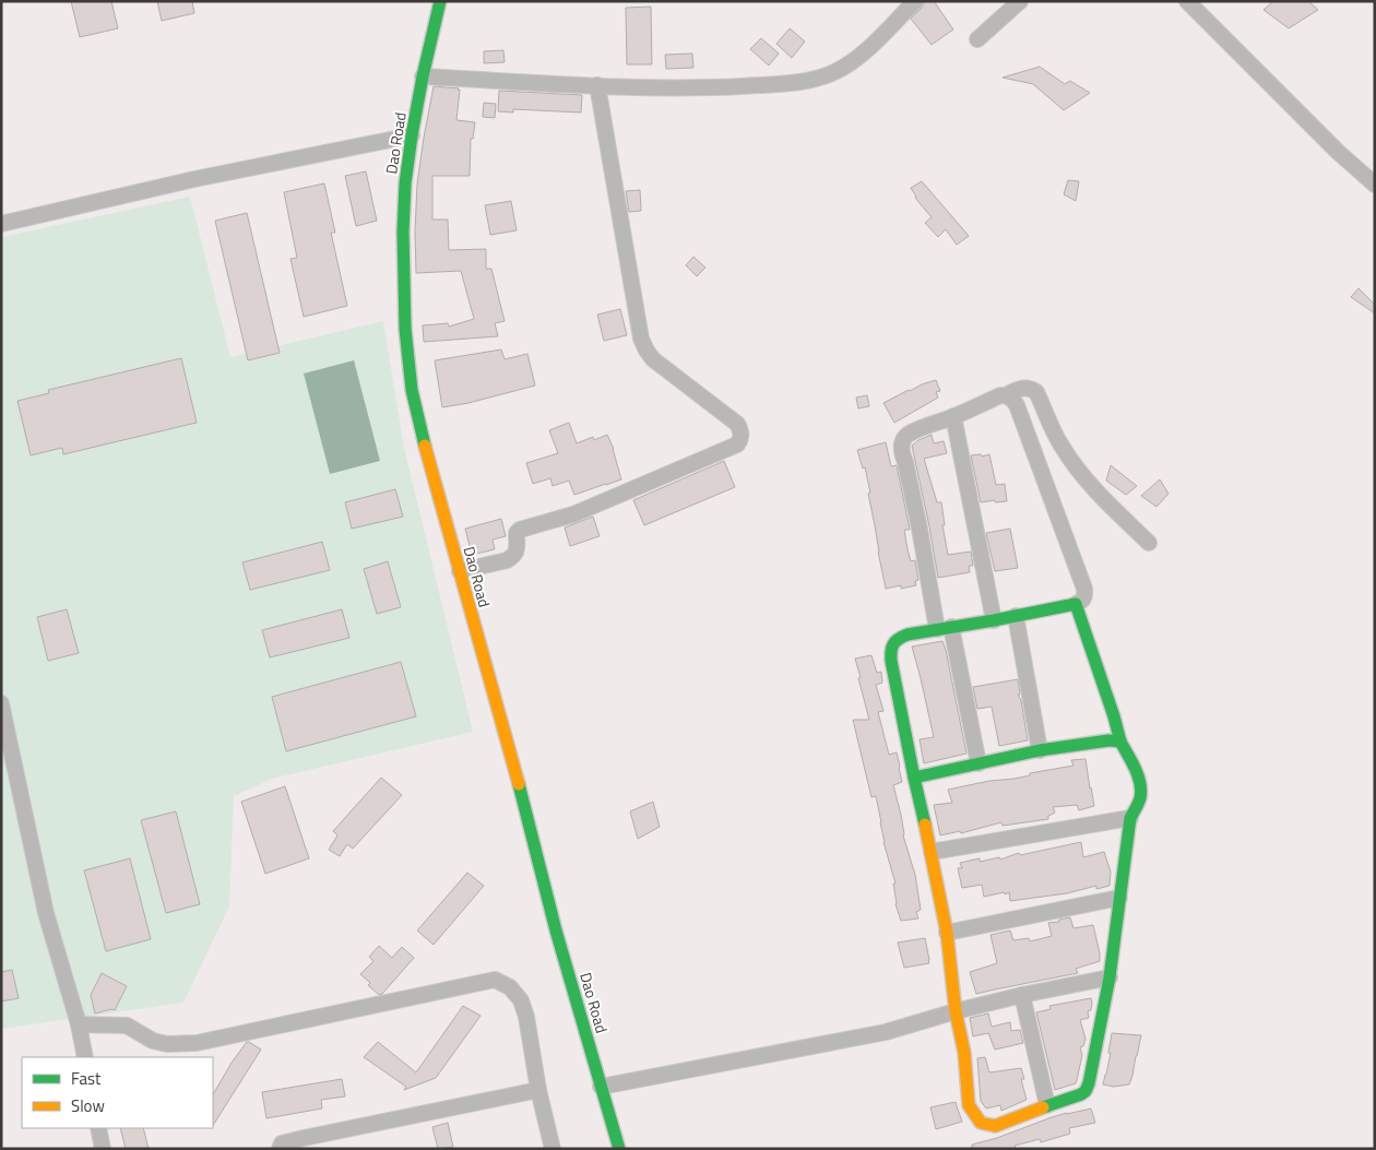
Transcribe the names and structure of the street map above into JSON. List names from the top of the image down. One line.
{"streets":{"street":["Dao Road"]},"legend":["Fast","Slow"]}
